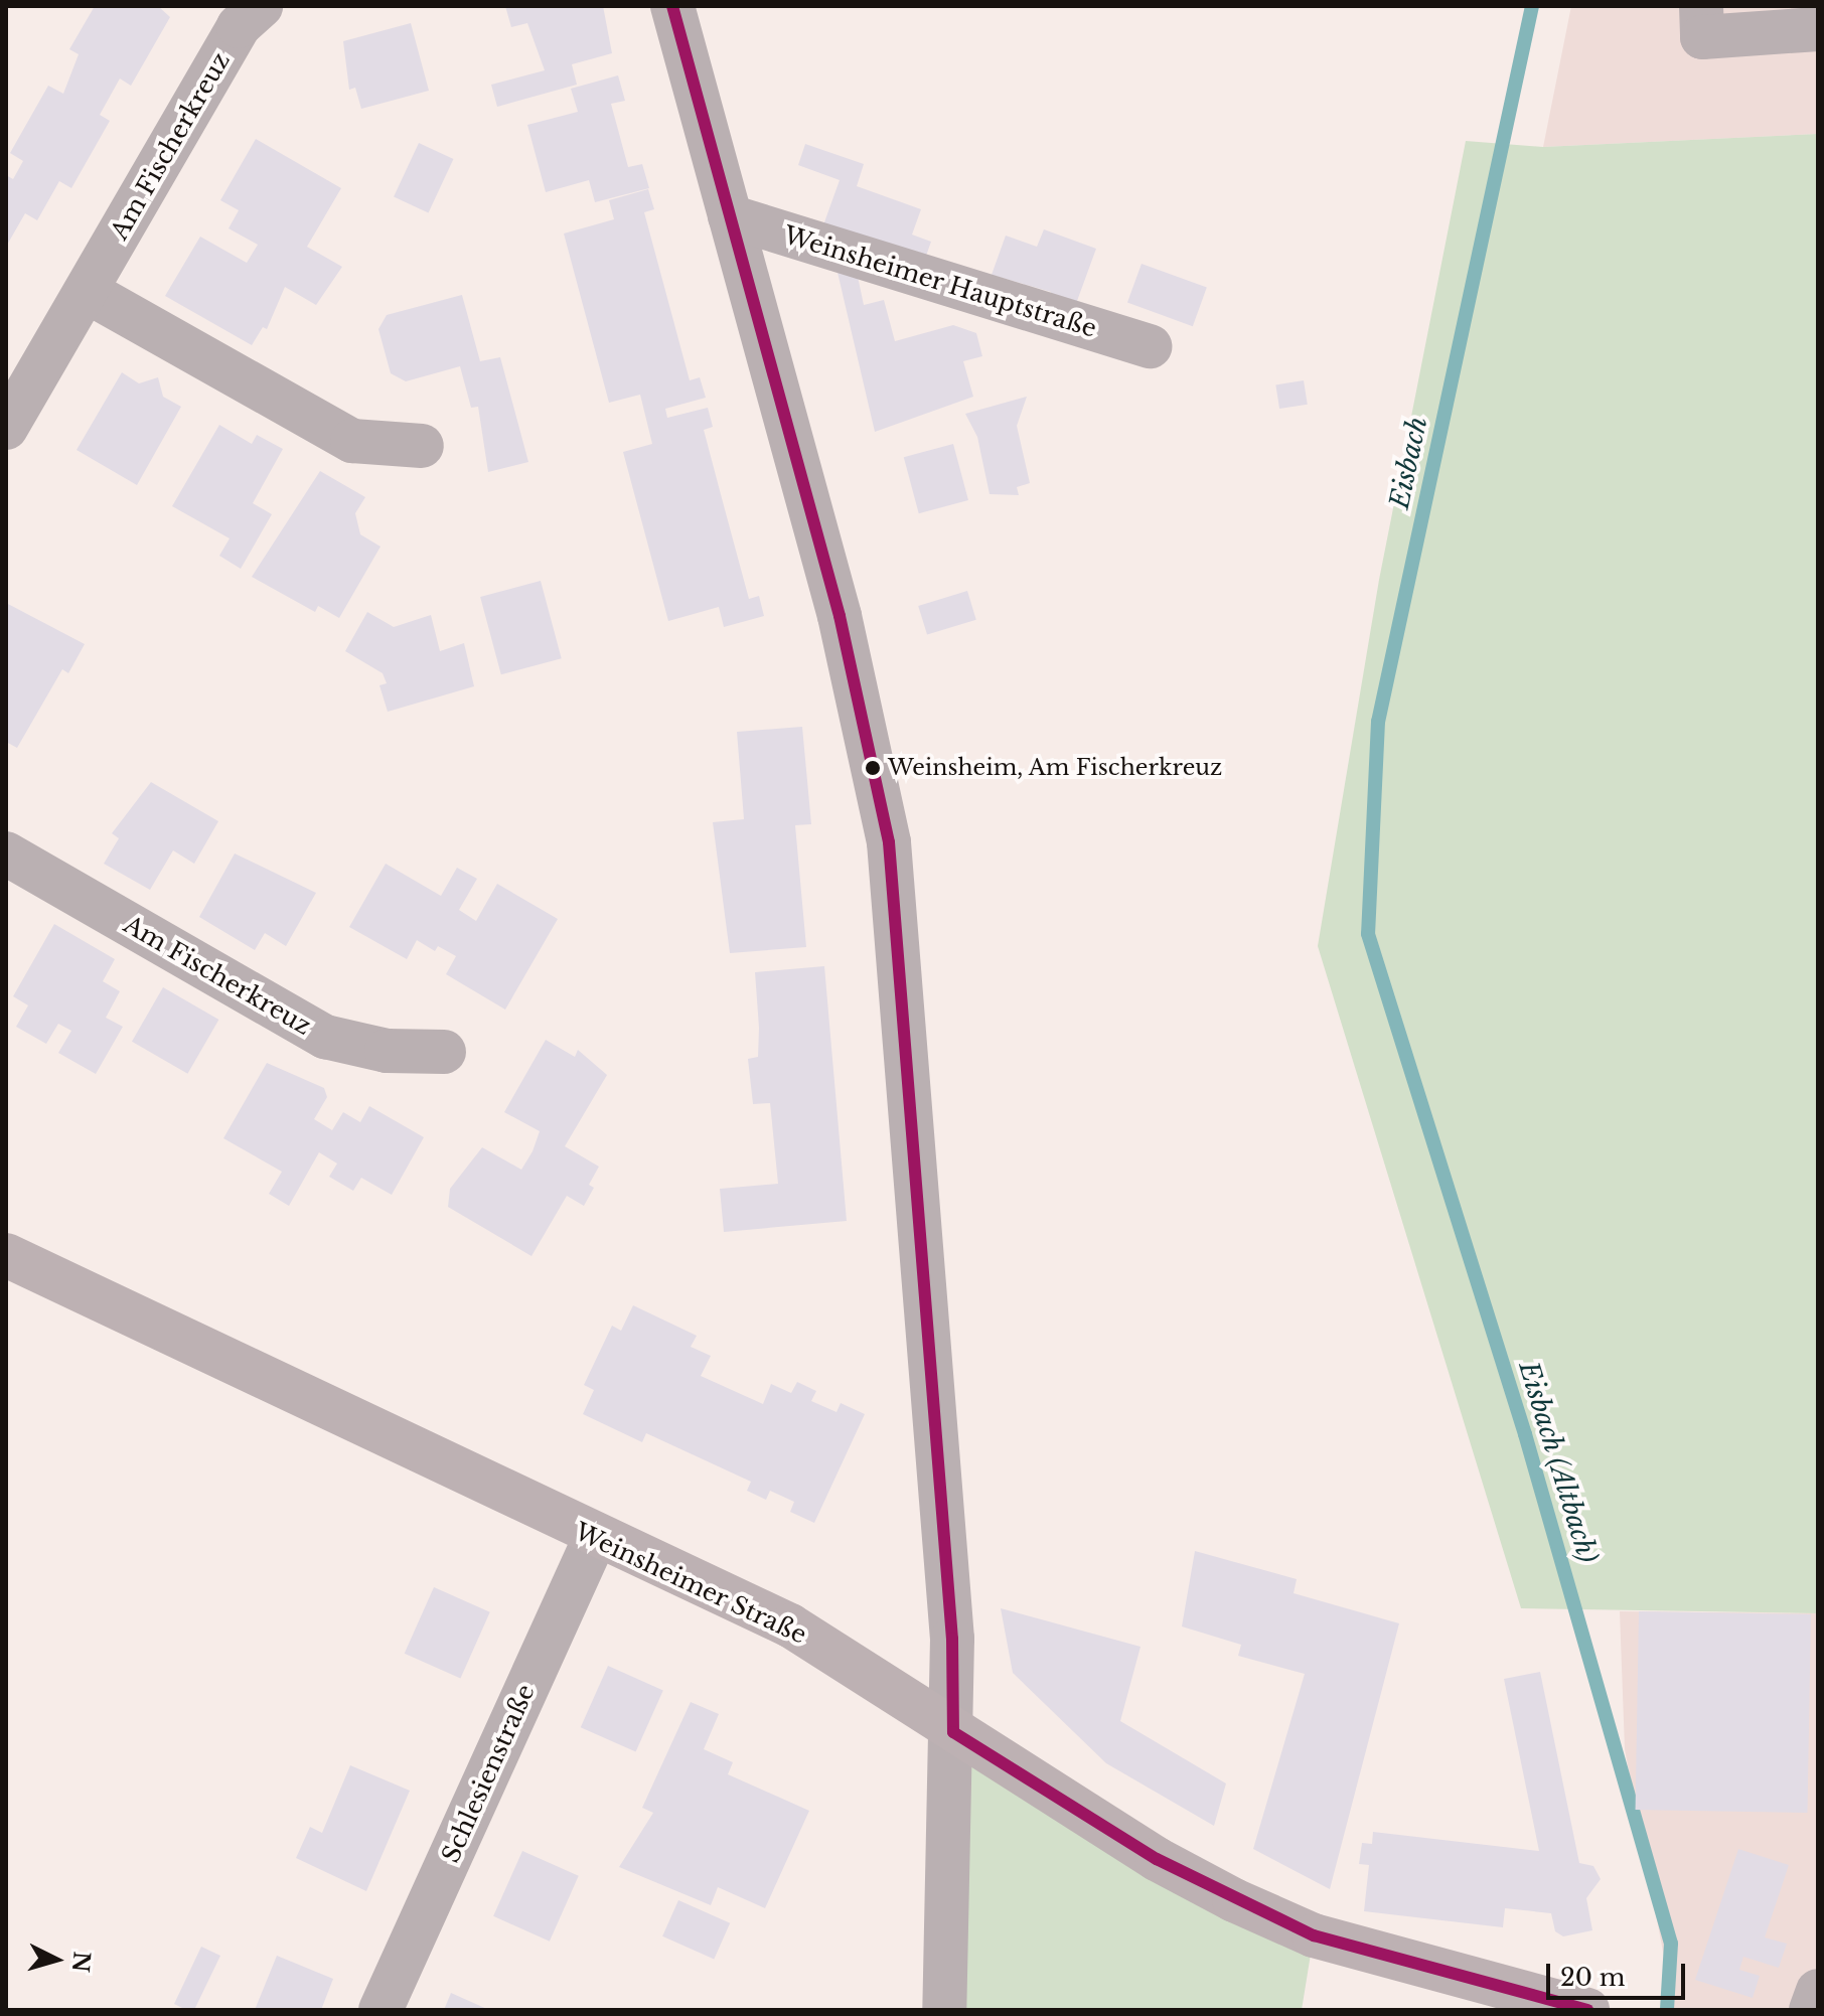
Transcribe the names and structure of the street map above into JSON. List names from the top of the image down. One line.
{"streets":{"main road":["Weinsheimer Straße"],"street":["Am Fischerkreuz","Weinsheimer Hauptstraße","Schlesienstraße"]},"crossings":[["Weinsheimer Straße","Schlesienstraße"]],"water":["Eisbach","Eisbach (Altbach)"],"places":["Weinsheim, Am Fischerkreuz"],"scale_bar":"20 m","north":"right"}
